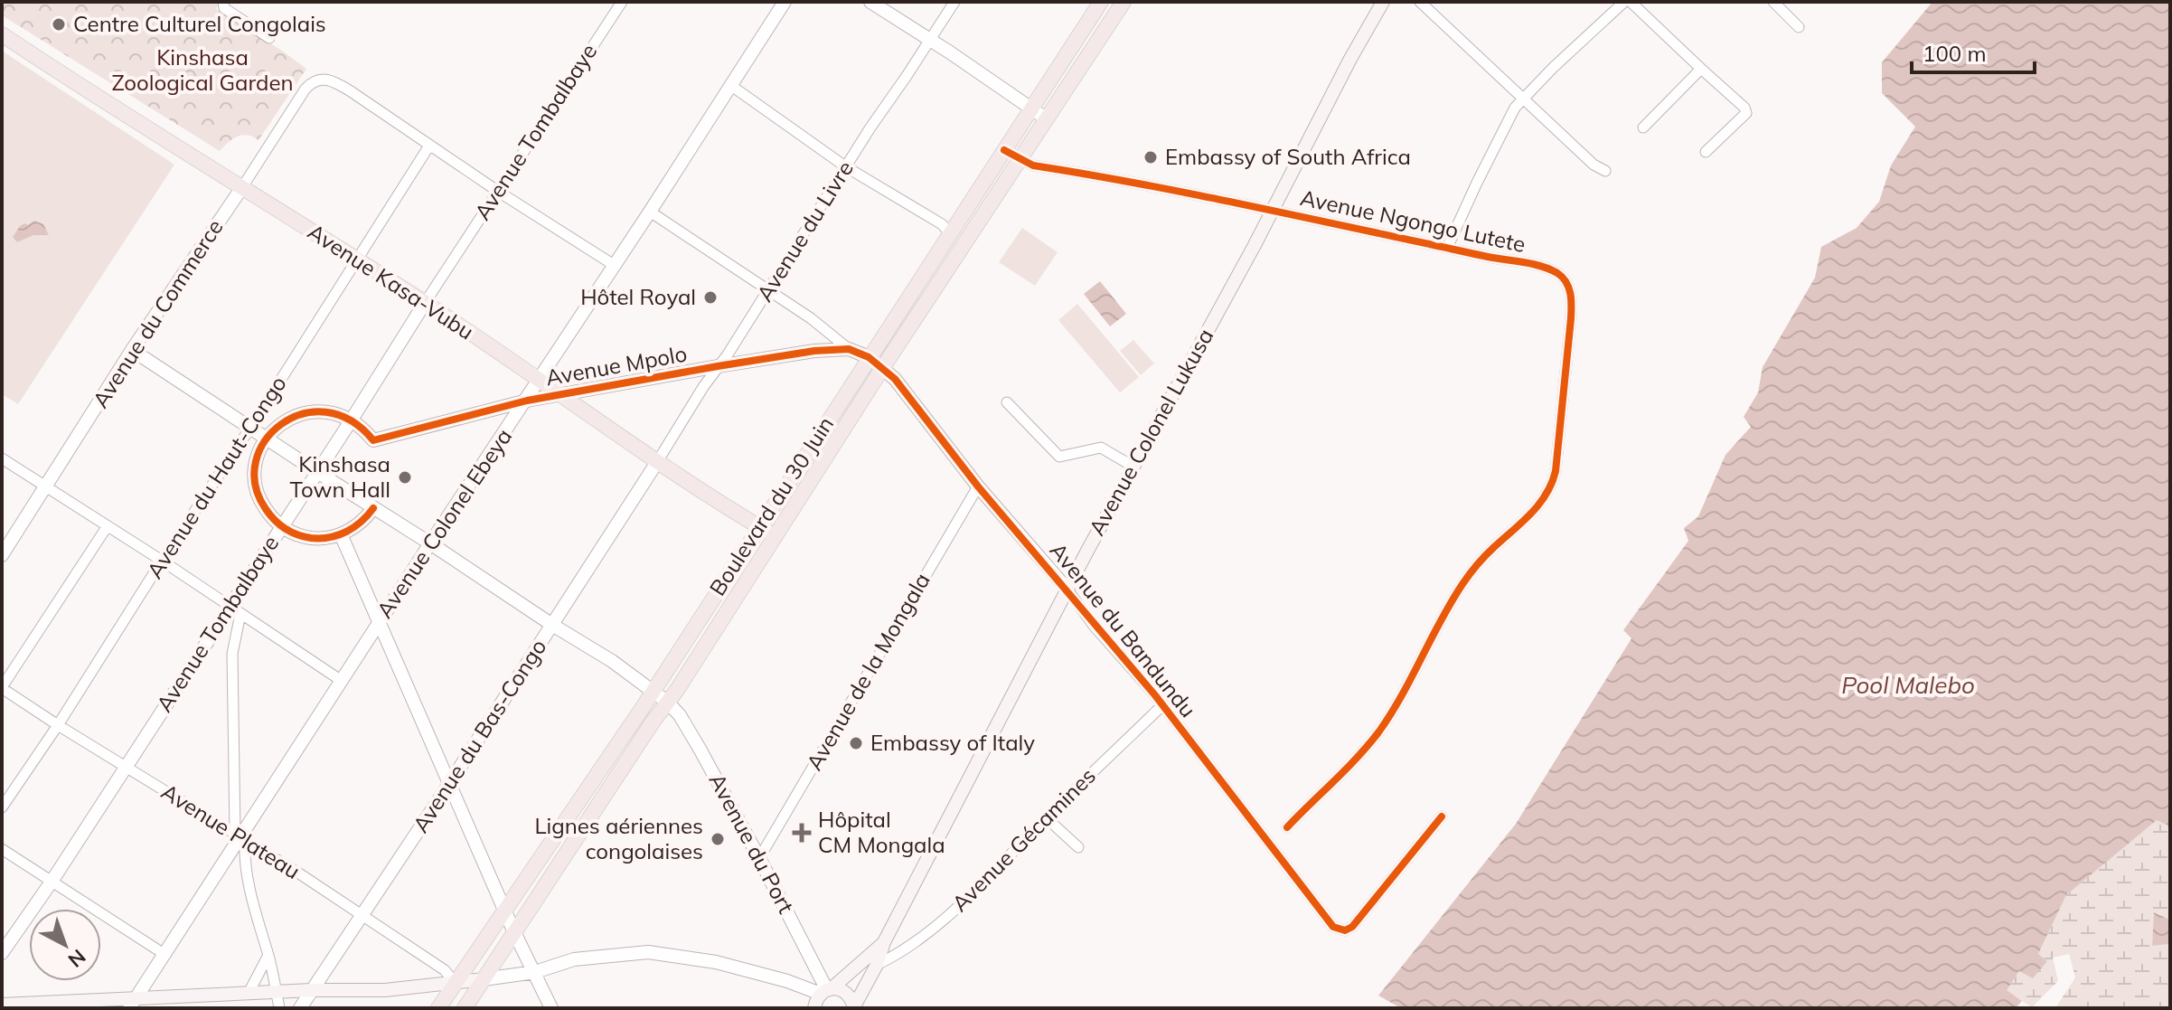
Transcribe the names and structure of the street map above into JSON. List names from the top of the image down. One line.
{"streets":{"main road":["Avenue Kasa-Vubu","Avenue Colonel Lukusa","Boulevard du 30 Juin"],"street":["Avenue Tombalbaye","Avenue Ngongo Lutete","Avenue du Livre","Avenue du Commerce","Avenue Mpolo","Avenue du Haut-Congo","Avenue Colonel Ebeya","Avenue du Bandundu","Avenue de la Mongala","Avenue du Bas-Congo","Avenue Plateau","Avenue Gécamines","Avenue du Port"]},"crossings":[["Avenue Tombalbaye","Avenue Kasa-Vubu"],["Avenue Tombalbaye","Avenue Mpolo"],["Avenue Tombalbaye","Avenue Plateau"],["Avenue Tombalbaye","Avenue du Port"],["Avenue Ngongo Lutete","Avenue Colonel Lukusa"],["Avenue Ngongo Lutete","Boulevard du 30 Juin"],["Avenue du Livre","Avenue Kasa-Vubu"],["Avenue du Livre","Avenue Mpolo"],["Avenue du Livre","Avenue du Bas-Congo"],["Avenue Kasa-Vubu","Avenue du Commerce"],["Avenue Kasa-Vubu","Avenue Mpolo"],["Avenue Kasa-Vubu","Avenue du Haut-Congo"],["Avenue Kasa-Vubu","Boulevard du 30 Juin"],["Avenue Kasa-Vubu","Avenue Colonel Ebeya"],["Avenue Kasa-Vubu","Avenue du Bas-Congo"],["Avenue du Commerce","Avenue du Haut-Congo"],["Avenue du Commerce","Avenue du Port"],["Avenue Mpolo","Boulevard du 30 Juin"],["Avenue Mpolo","Avenue Colonel Ebeya"],["Avenue Mpolo","Avenue du Bandundu"],["Avenue Colonel Lukusa","Avenue du Bandundu"],["Avenue Colonel Lukusa","Avenue Gécamines"],["Avenue Colonel Lukusa","Avenue du Port"],["Avenue du Haut-Congo","Avenue Plateau"],["Avenue du Haut-Congo","Avenue du Port"],["Boulevard du 30 Juin","Avenue du Bandundu"],["Boulevard du 30 Juin","Avenue Plateau"],["Boulevard du 30 Juin","Avenue du Port"],["Avenue Colonel Ebeya","Avenue Plateau"],["Avenue Colonel Ebeya","Avenue du Port"],["Avenue du Bandundu","Avenue de la Mongala"],["Avenue du Bandundu","Avenue Gécamines"],["Avenue de la Mongala","Avenue du Port"],["Avenue du Bas-Congo","Avenue Plateau"],["Avenue du Bas-Congo","Avenue du Port"]],"water":["Pool Malebo"],"parks":["Kinshasa Zoological Garden"],"places":{"other":["Centre Culturel Congolais","Embassy of South Africa","Hôtel Royal","Kinshasa Town Hall","Embassy of Italy","Lignes aériennes congolaises"],"health":["Hôpital CM Mongala"]},"scale_bar":"100 m","north":"bottom right"}
